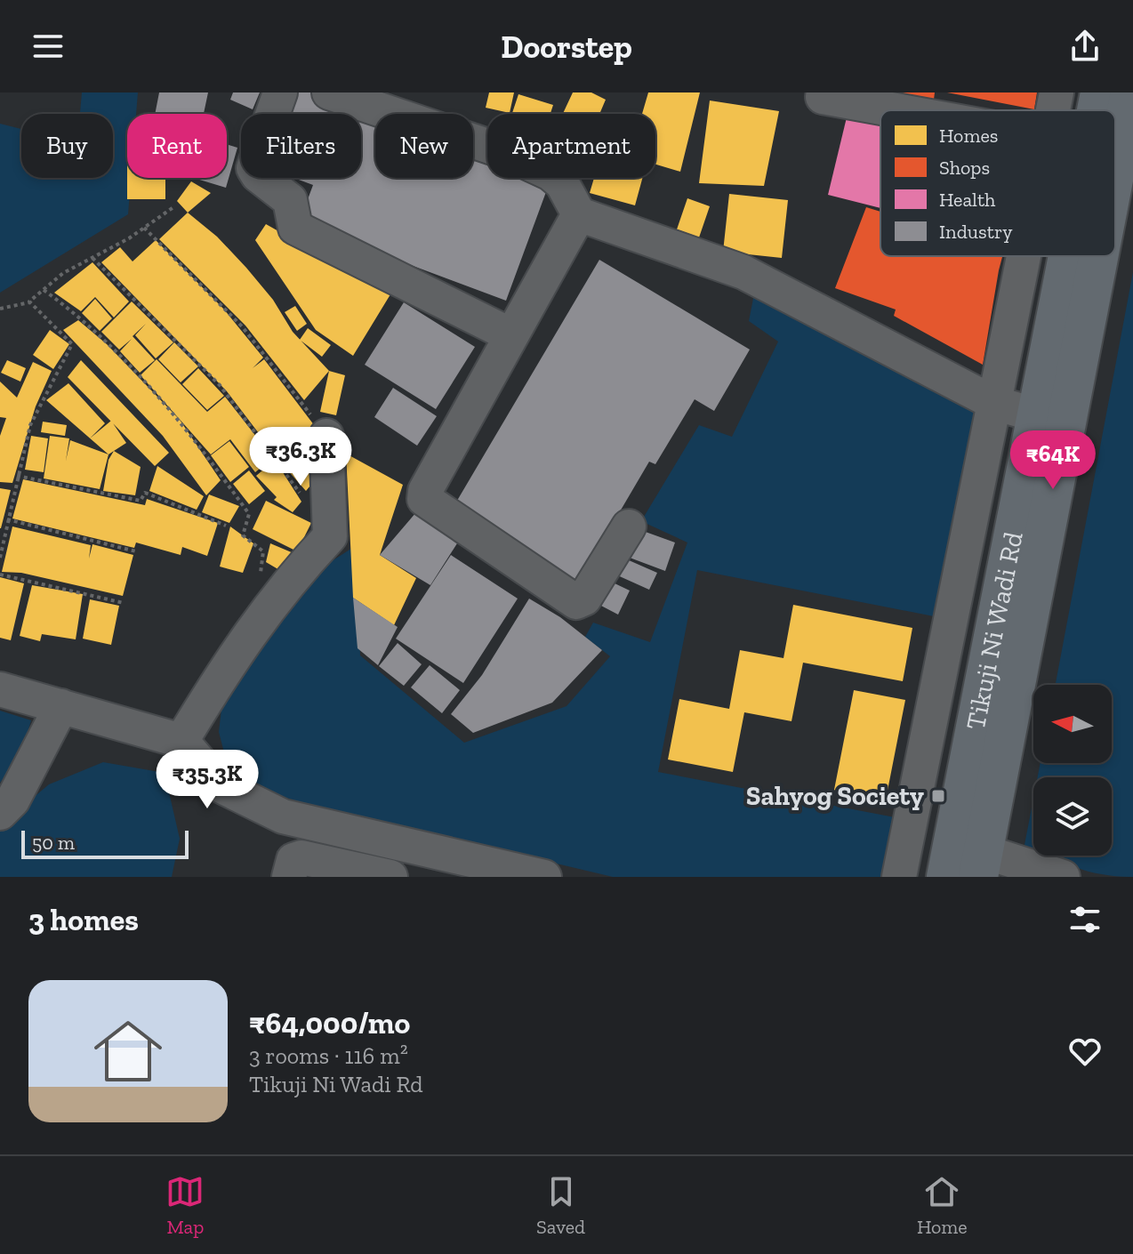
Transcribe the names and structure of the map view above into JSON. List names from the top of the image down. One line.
{"streets":{"main road":["Tikuji Ni Wadi Rd"]},"places":{"transit":["Sahyog Society"]},"legend":["Homes","Shops","Health","Industry"],"scale_bar":"50 m","north":"left","page":{"header":"Doorstep","chip":["Buy","Rent","Filters","New","Apartment"],"price":["₹36.3K","₹64K","₹35.3K"],"scale":"50 m","heading":"3 homes","list":[{"name":"₹64,000/mo","note":"3 rooms · 116 m² · Tikuji Ni Wadi Rd"}],"tabs":["Map","Saved","Home"]}}
